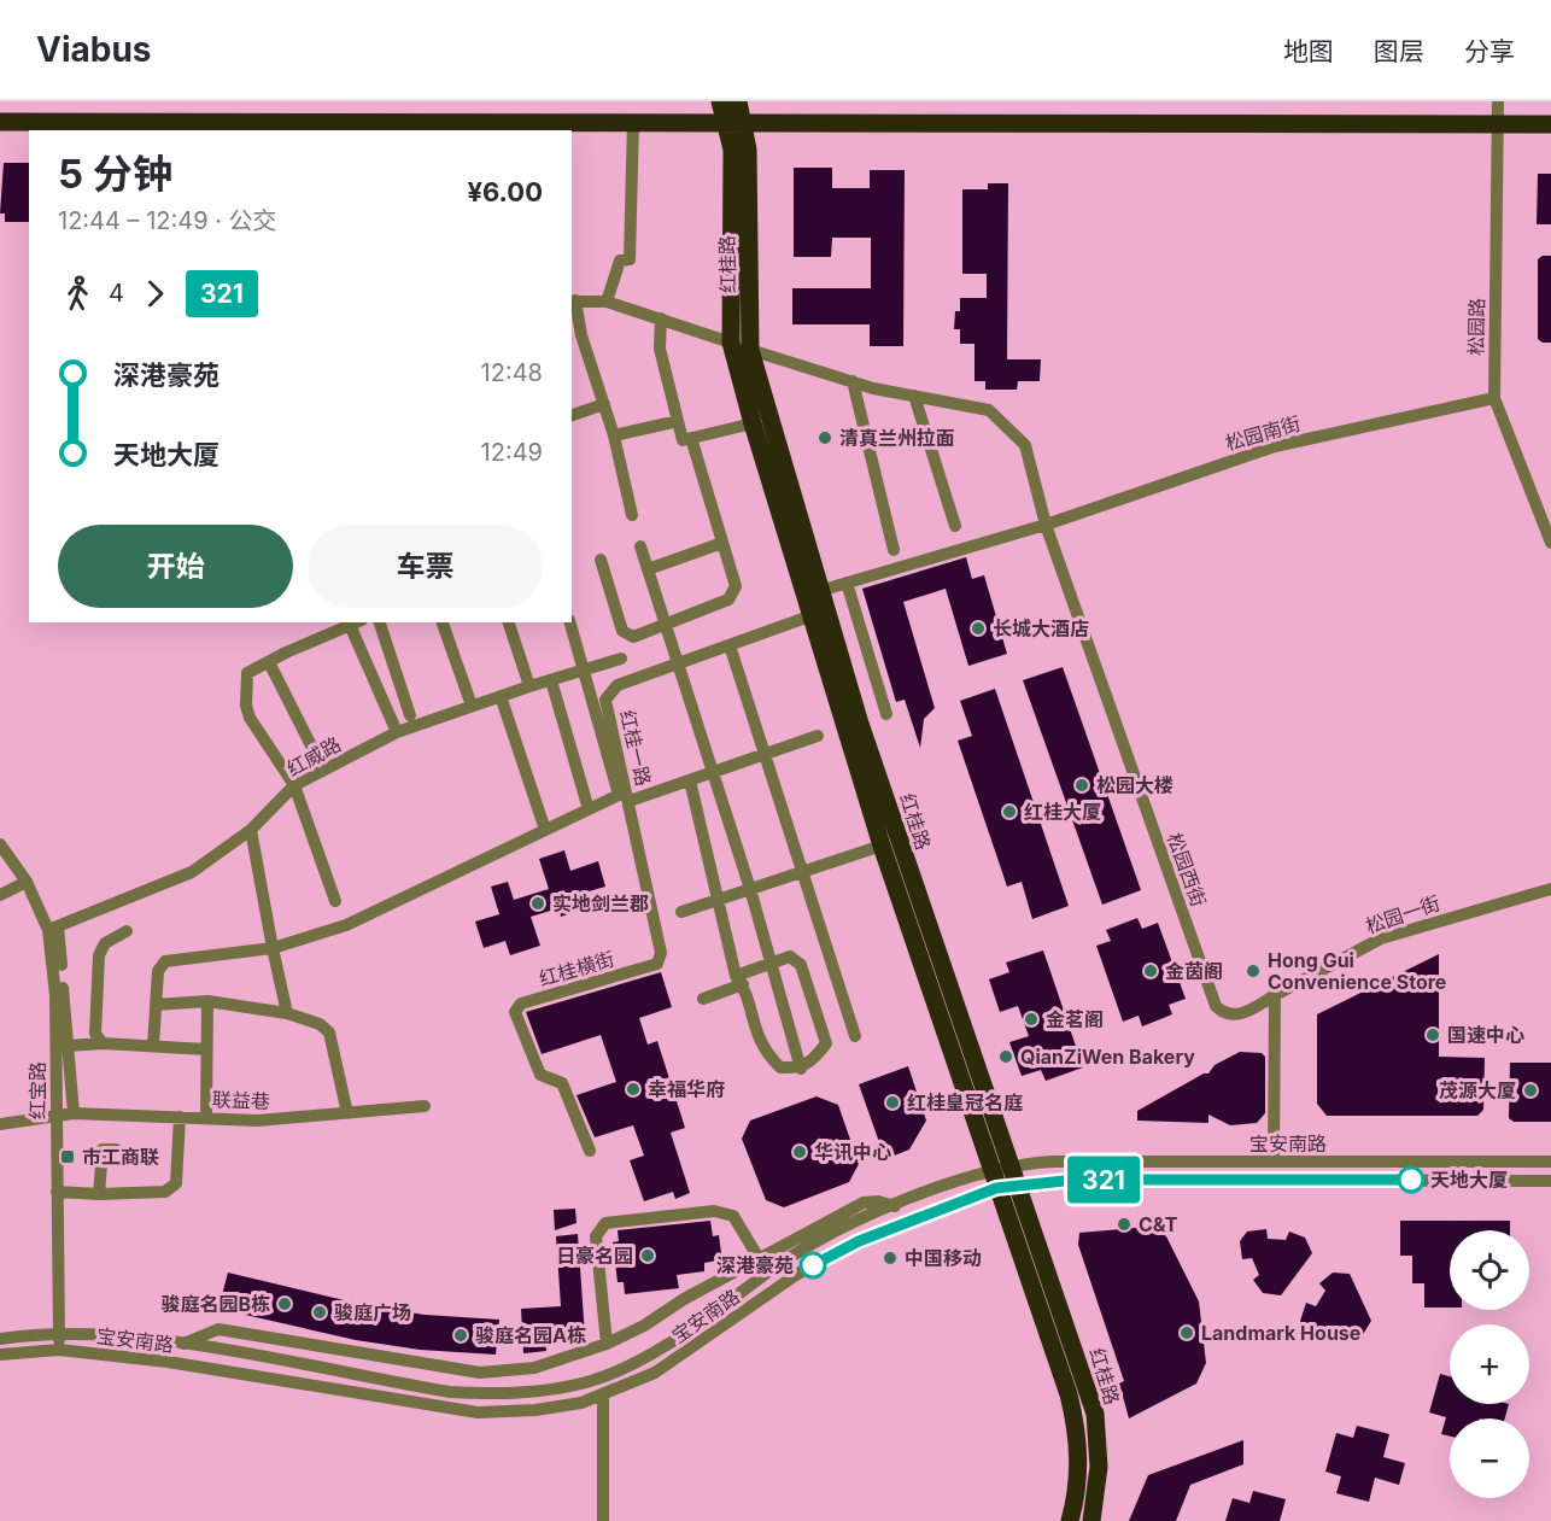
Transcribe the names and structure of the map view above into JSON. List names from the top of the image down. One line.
{"streets":{"main road":["红桂路"],"street":["松园路","松园南街","红桂一路","红威路","松园西街","松园一街","红桂横街","红宝路","联益巷","宝安南路"]},"crossings":[["红桂路","松园南街"],["红桂路","红桂一路"],["红桂路","宝安南路"],["松园路","松园南街"],["松园南街","松园西街"],["红桂一路","红桂横街"],["红威路","红宝路"],["松园西街","松园一街"],["红宝路","联益巷"],["红宝路","宝安南路"]],"places":{"other":["清真兰州拉面","长城大酒店","松园大楼","红桂大厦","实地剑兰郡","金茵阁","Hong Gui Convenience Store","金茗阁","国速中心","QianZiWen Bakery","幸福华府","茂源大厦","红桂皇冠名庭","华讯中心","天地大厦","C&T","日豪名园","中国移动","深港豪苑","骏庭名园B栋","骏庭广场","Landmark House","骏庭名园A栋"],"transit":["市工商联"]},"lines":["bus line 321"],"page":{"header":"Viabus","nav":["地图","图层","分享"],"on_map":"321","heading":["5 分钟","12:44 – 12:49 · 公交","¥6.00"],"legs":["4","321"],"list":[{"name":"深港豪苑","value":"12:48"},{"name":"天地大厦","value":"12:49"}],"buttons":["开始","车票"],"map_buttons":["+","−"]}}
